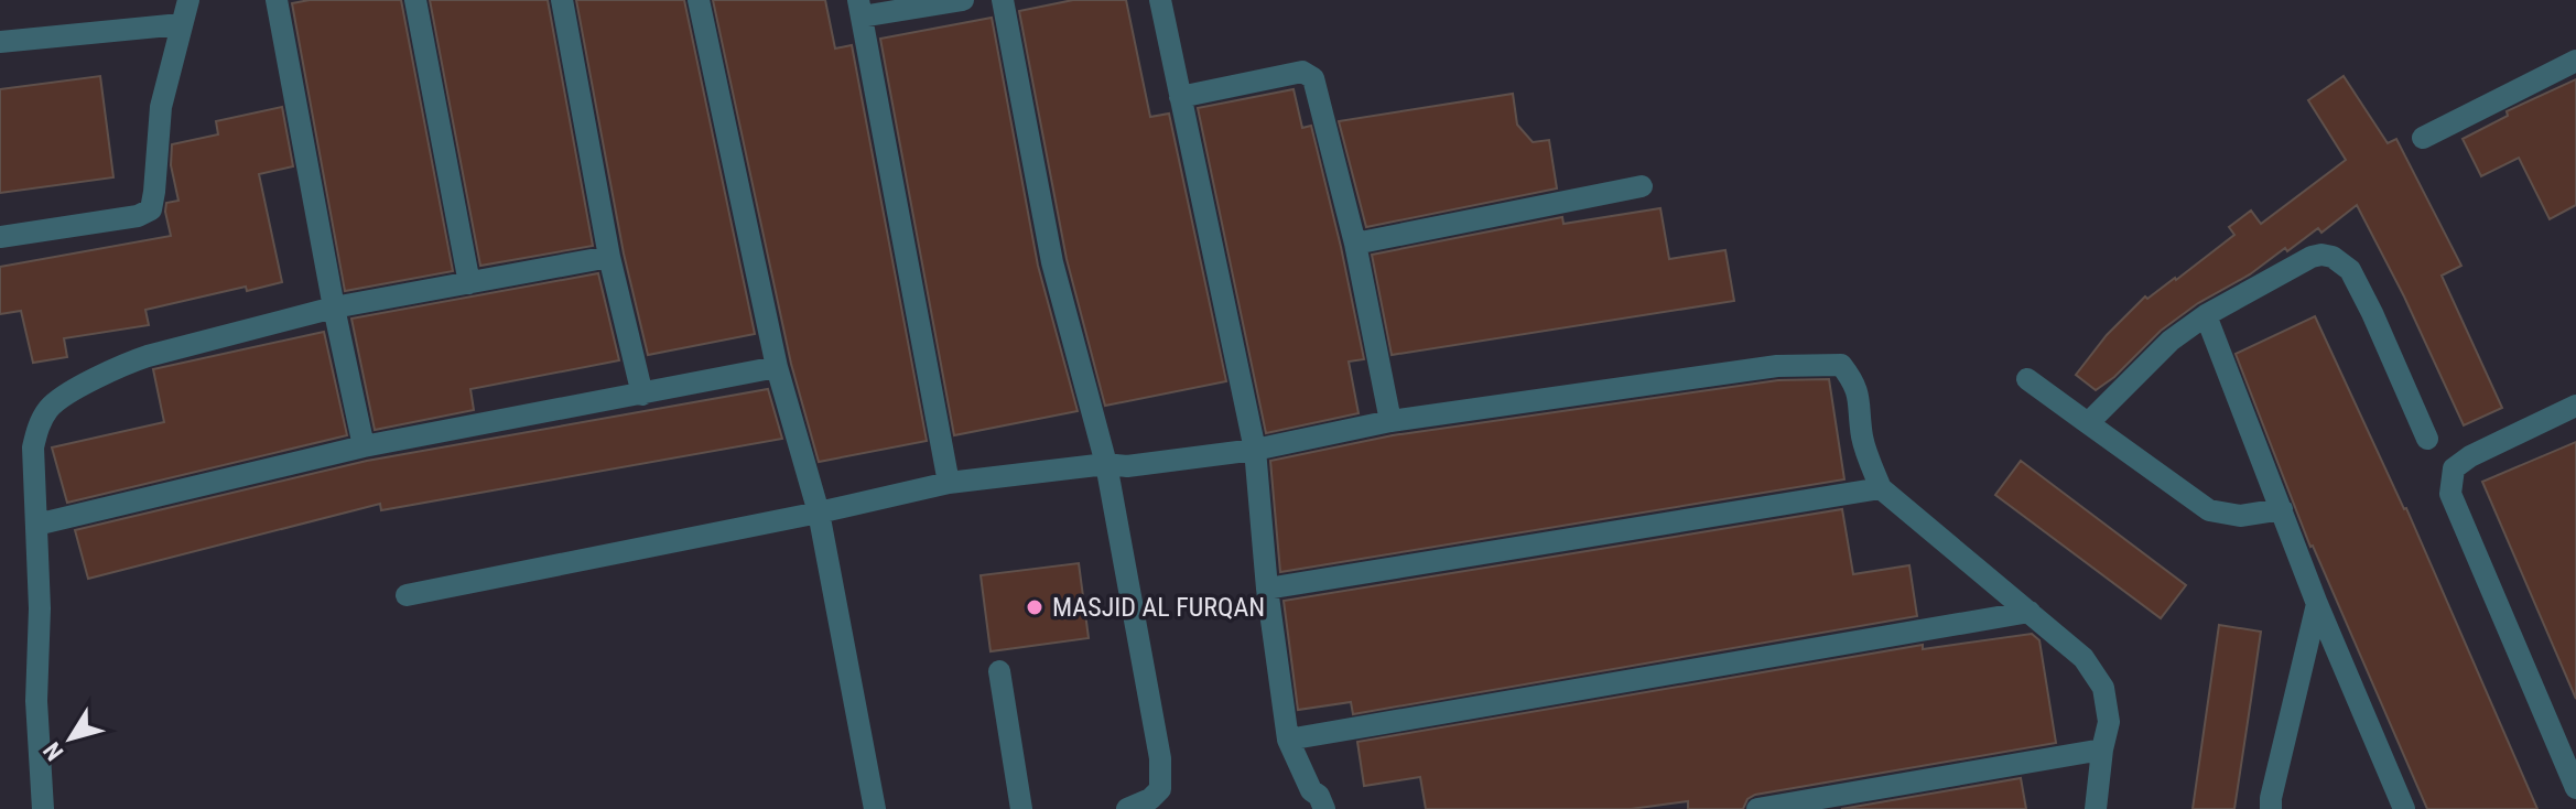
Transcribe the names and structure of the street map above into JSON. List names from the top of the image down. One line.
{"places":["MASJID AL FURQAN"],"north":"bottom left"}
